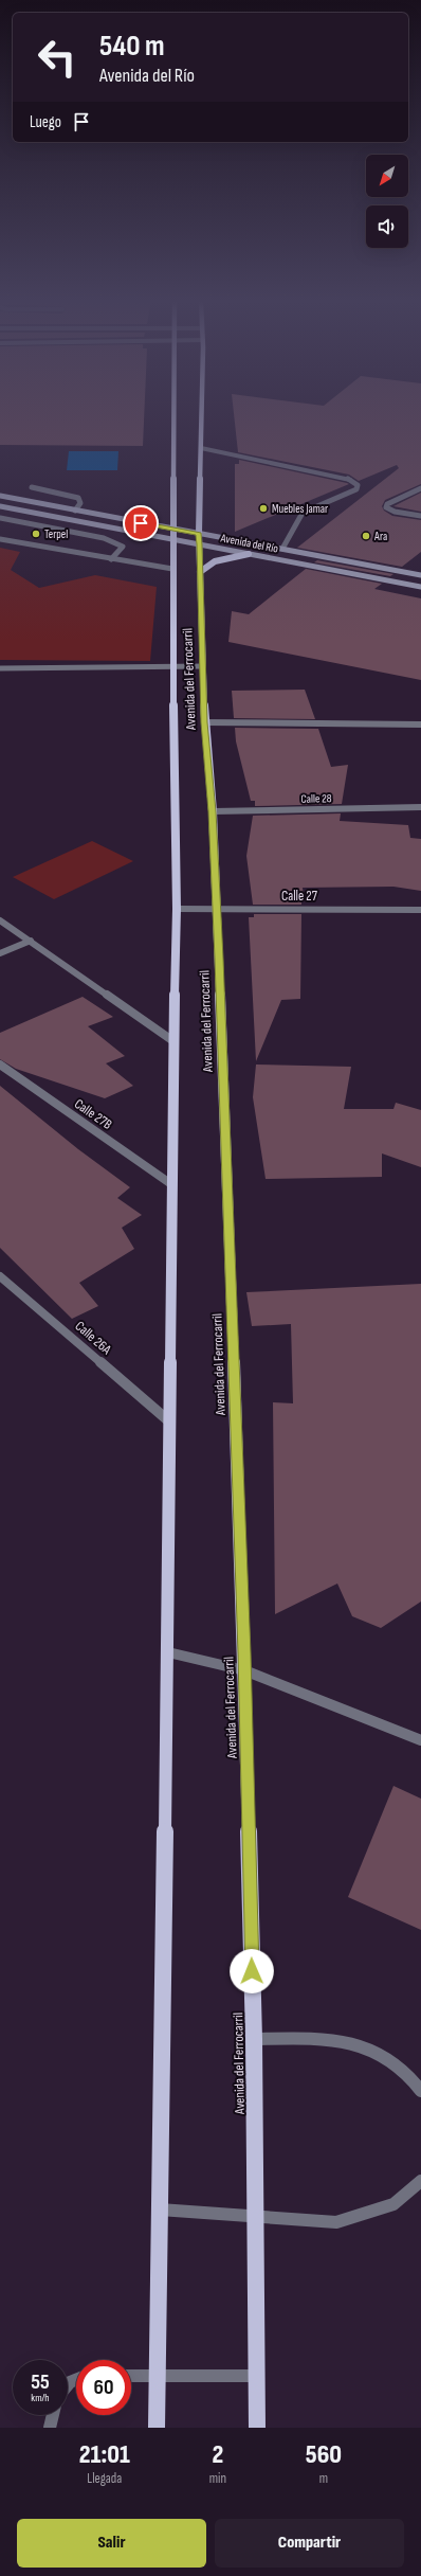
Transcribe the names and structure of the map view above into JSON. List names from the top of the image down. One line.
{"streets":{"main road":["Avenida del Río","Avenida del Ferrocarril"],"street":["Calle 28","Calle 27","Calle 27B","Calle 26A"]},"crossings":[["Avenida del Río","Avenida del Ferrocarril"],["Avenida del Ferrocarril","Calle 28"],["Avenida del Ferrocarril","Calle 27"],["Avenida del Ferrocarril","Calle 27B"],["Avenida del Ferrocarril","Calle 26A"]],"places":["Muebles Jamar","Terpel","Ara"],"north":"bottom left","page":{"turn":["540 m","Avenida del Río"],"then":"Luego","speed":"55 km/h","limit":"60","eta":["21:01","Llegada","2","min","560","m"],"buttons":["Salir","Compartir"]}}
